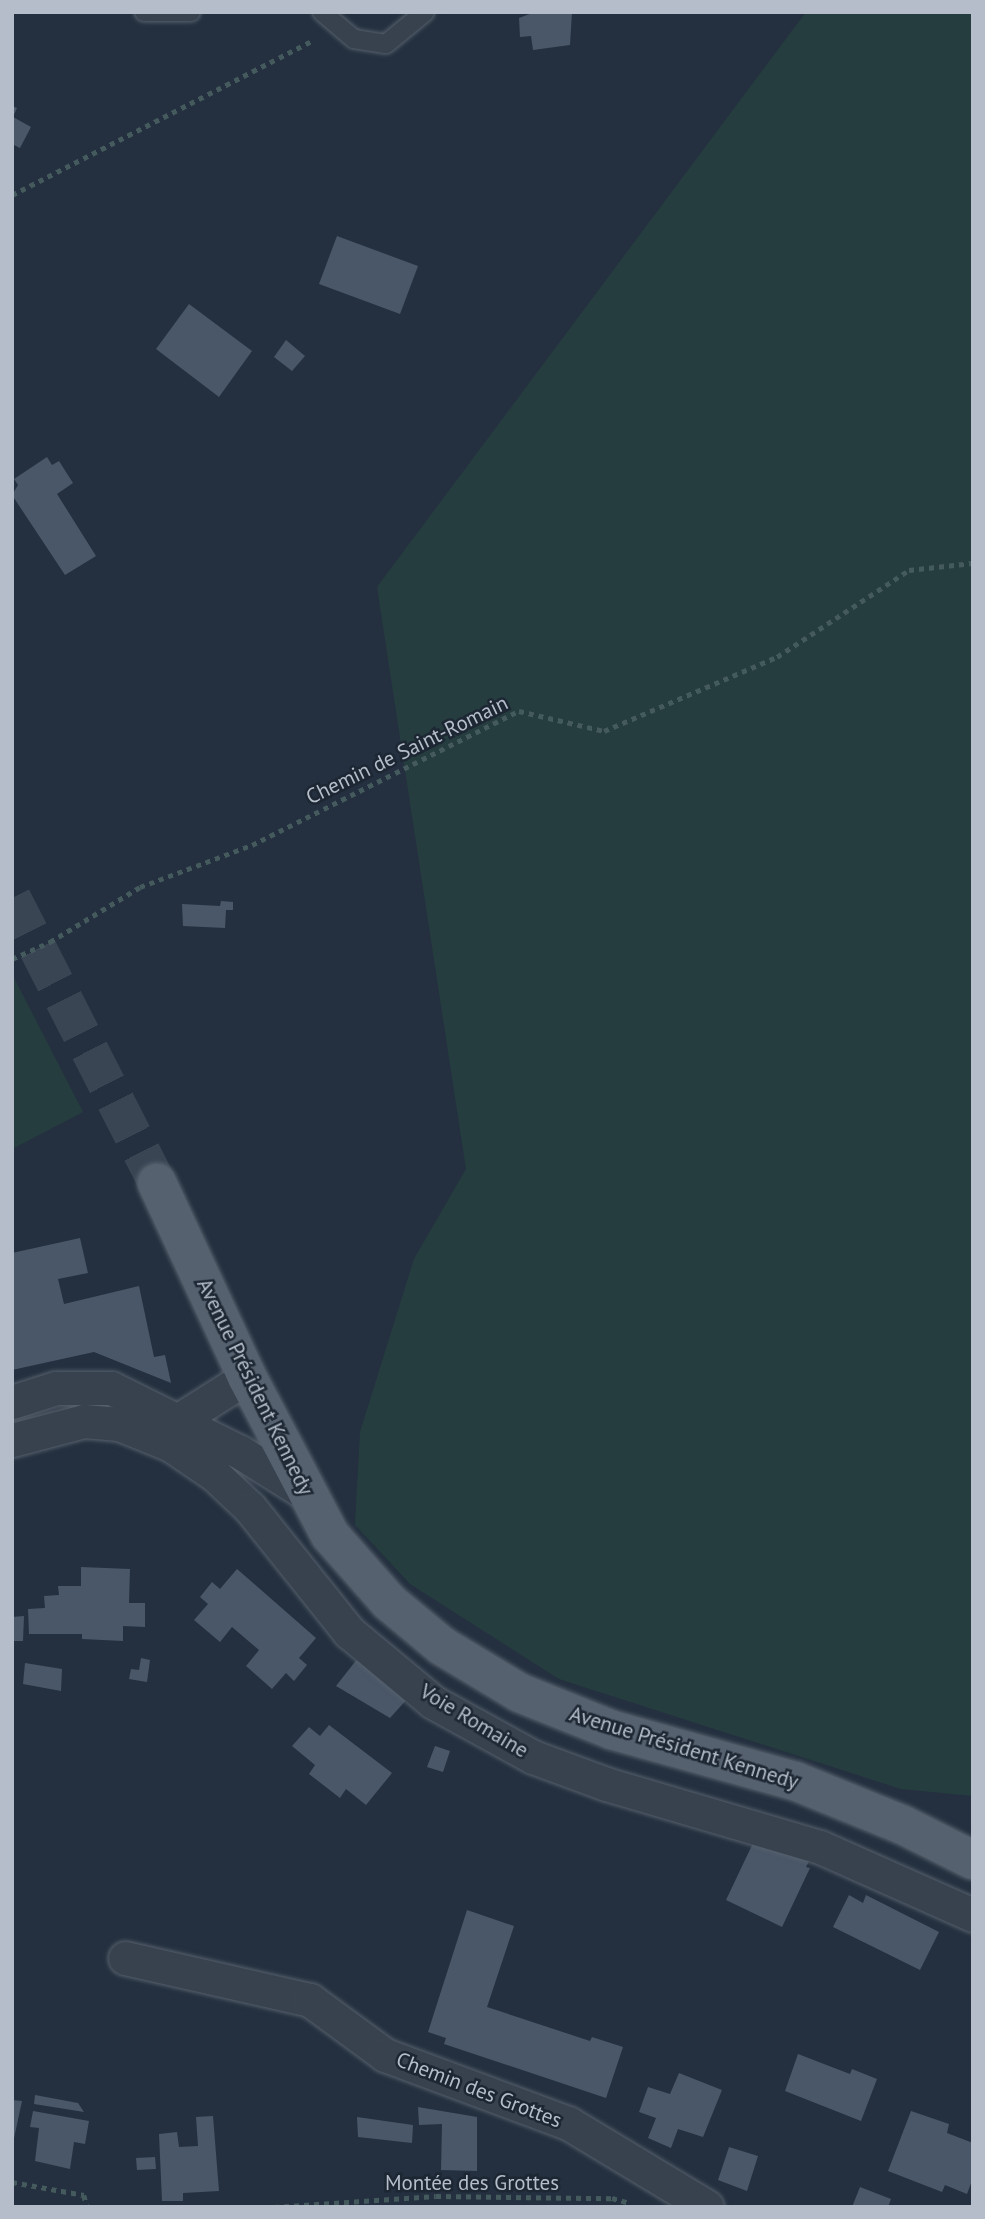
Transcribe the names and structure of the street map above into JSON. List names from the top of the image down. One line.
{"streets":{"main road":["Avenue Président Kennedy"],"street":["Voie Romaine","Chemin des Grottes"],"path":["Chemin de Saint-Romain","Montée des Grottes"]},"crossings":[["Chemin des Grottes","Montée des Grottes"]]}
